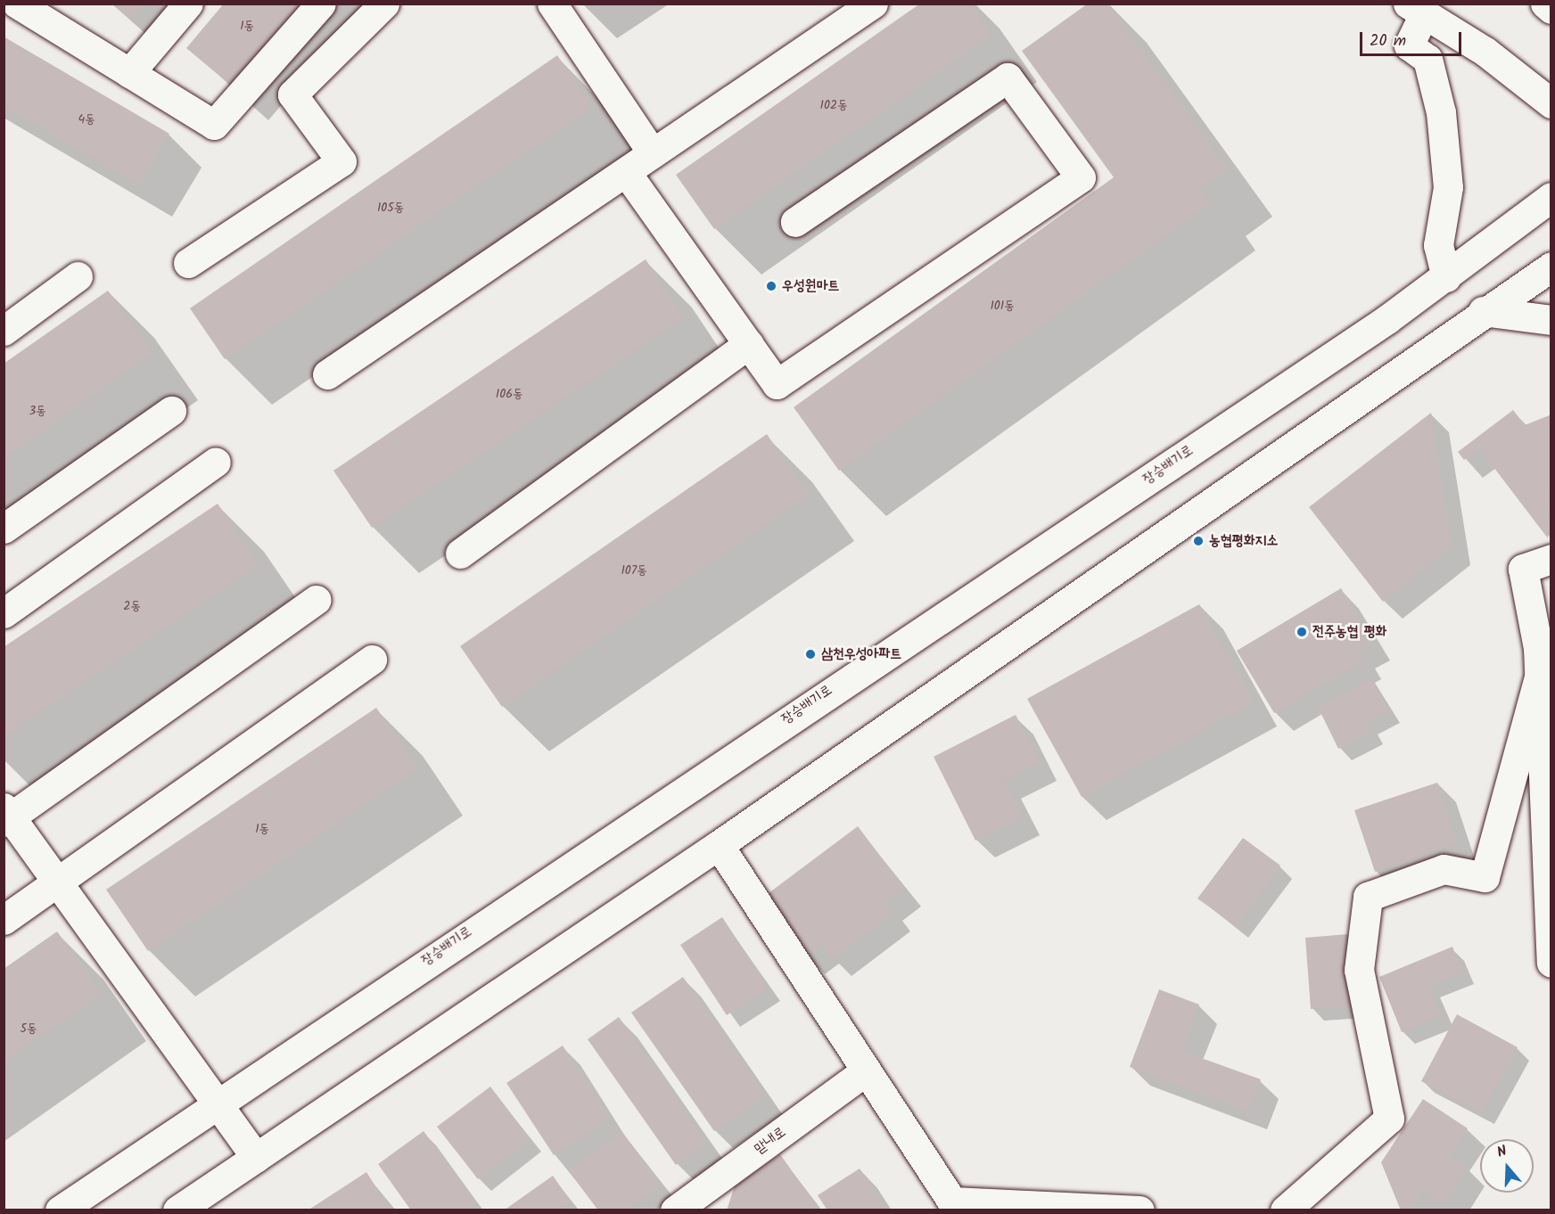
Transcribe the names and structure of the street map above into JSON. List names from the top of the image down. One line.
{"streets":{"street":["장승배기로","맏내로"]},"places":["우성원마트","농협평화지소","전주농협 평화","삼천우성아파트"],"house_numbers":["1동","102동","4동","105동","101동","106동","3동","107동","2동","1동","5동"],"scale_bar":"20 m","north":"top"}
